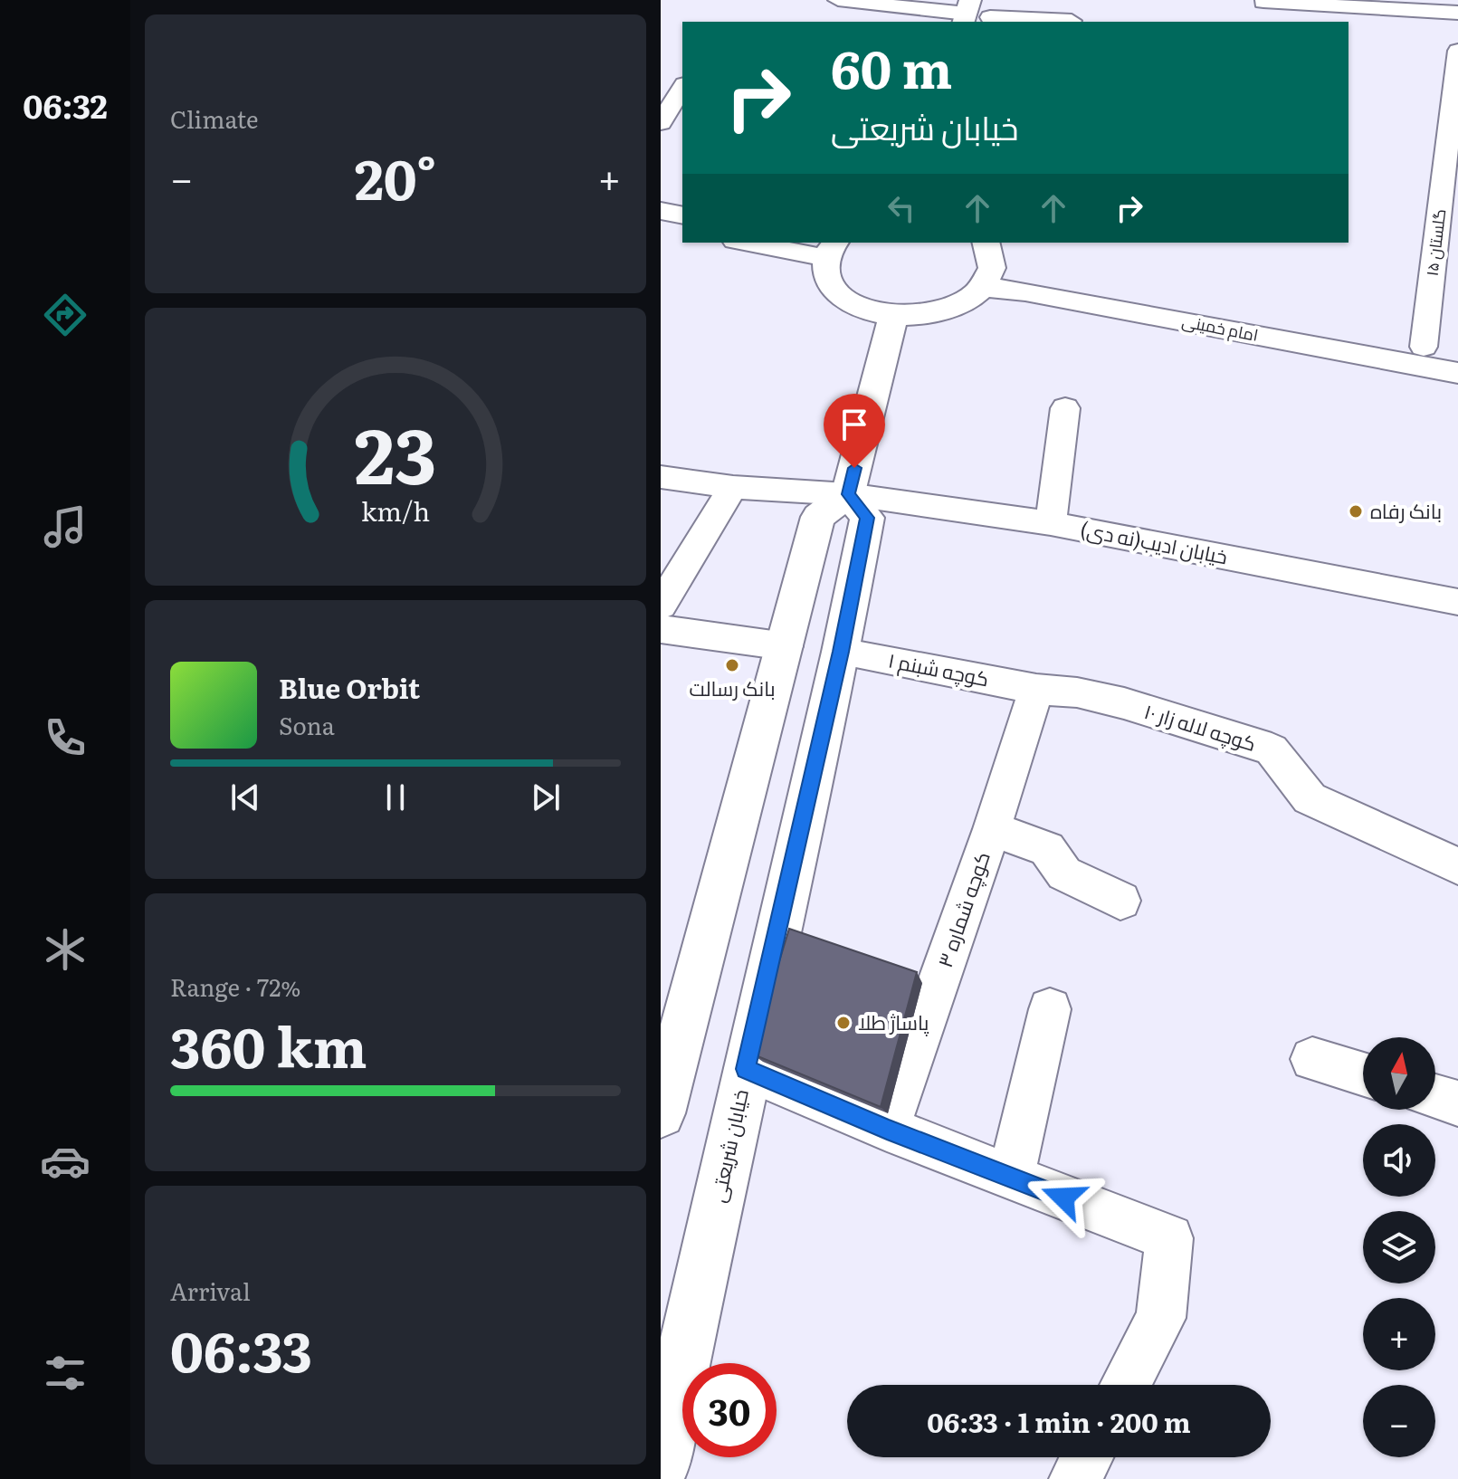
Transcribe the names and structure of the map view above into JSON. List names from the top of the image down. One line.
{"streets":{"main road":["امام خمینی","خیابان شریعتی"],"street":["گلستان ۱۵","خیابان ادیب(نه دی)","کوچه شبنم ۱","کوچه لاله زار ۱۰","کوچه شماره ۳"]},"crossings":[["گلستان ۱۵","امام خمینی"],["خیابان ادیب(نه دی)","خیابان شریعتی"],["کوچه شبنم ۱","کوچه لاله زار ۱۰"],["کوچه شبنم ۱","کوچه شماره ۳"],["کوچه شبنم ۱","خیابان شریعتی"],["کوچه لاله زار ۱۰","کوچه شماره ۳"]],"places":["بانک رفاه","بانک رسالت","پاساژ طلا"],"north":"top","page":{"tabs":"06:32","tile":["Climate",["Range · 72%","360 km"],["Arrival","06:33"]],"turn":["60 m","خیابان شریعتی"],"heat":["−","20°","+"],"song":["Blue Orbit","Sona"],"map_buttons":["+","−"],"limit":"30","trip":"06:33 · 1 min · 200 m","gauge":["23","km/h"]}}
